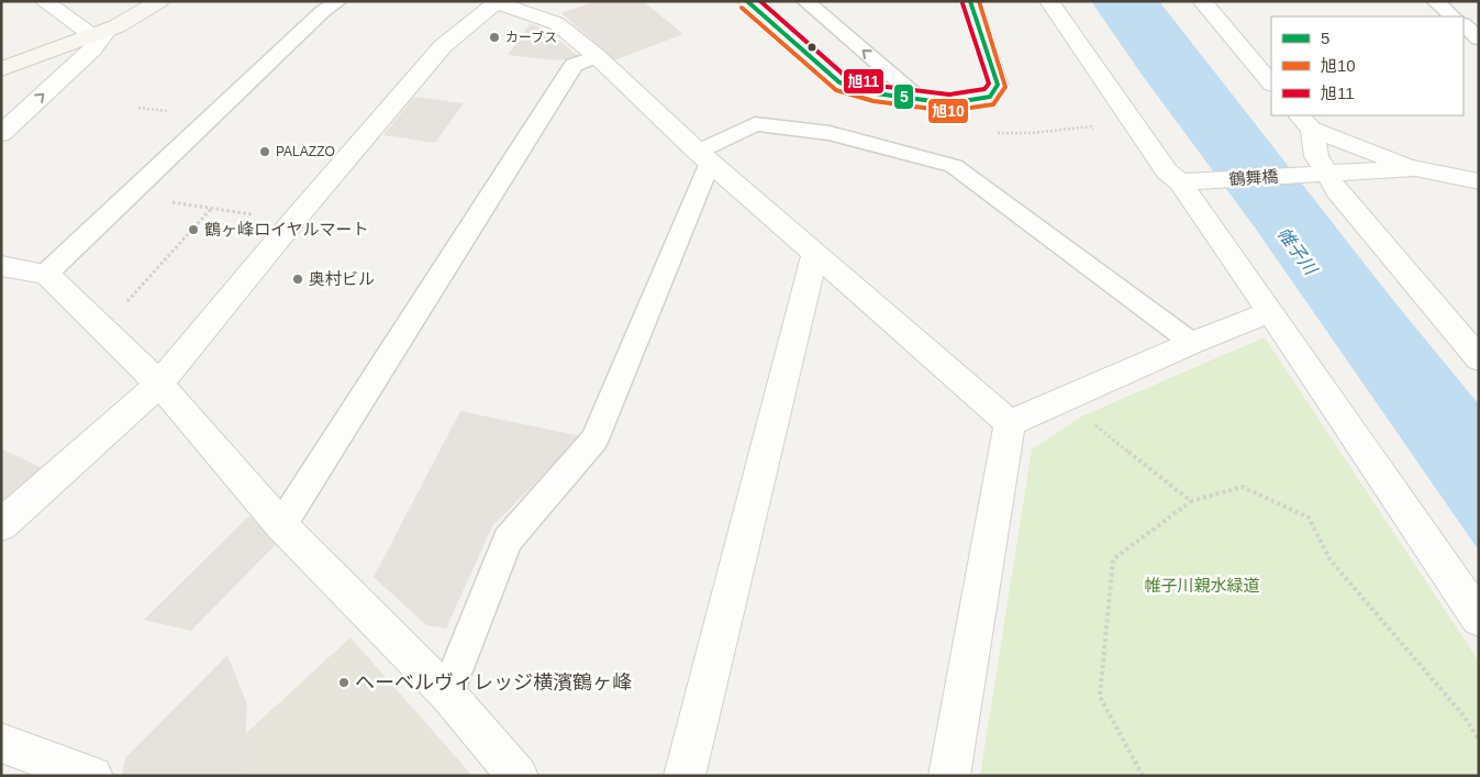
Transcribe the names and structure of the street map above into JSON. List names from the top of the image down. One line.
{"streets":{"street":["鶴舞橋"]},"water":["帷子川"],"parks":["帷子川親水緑道"],"places":["カーブス","PALAZZO","鶴ヶ峰ロイヤルマート","奥村ビル","ヘーベルヴィレッジ横濱鶴ヶ峰"],"lines":["transit line 5","transit line 旭10","transit line 旭11"],"legend":["5","旭10","旭11"]}
